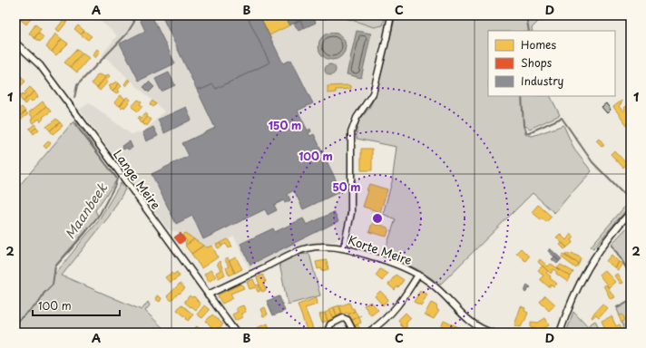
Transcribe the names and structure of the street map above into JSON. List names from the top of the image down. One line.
{"streets":{"street":["Lange Meire","Korte Meire"]},"crossings":[["Lange Meire","Korte Meire"]],"water":["Maanbeek"],"legend":["Homes","Shops","Industry"],"scale_bar":"100 m","grid":{"columns":["A","B","C","D"],"rows":["1","2"]},"rings":["150 m","100 m","50 m"]}
